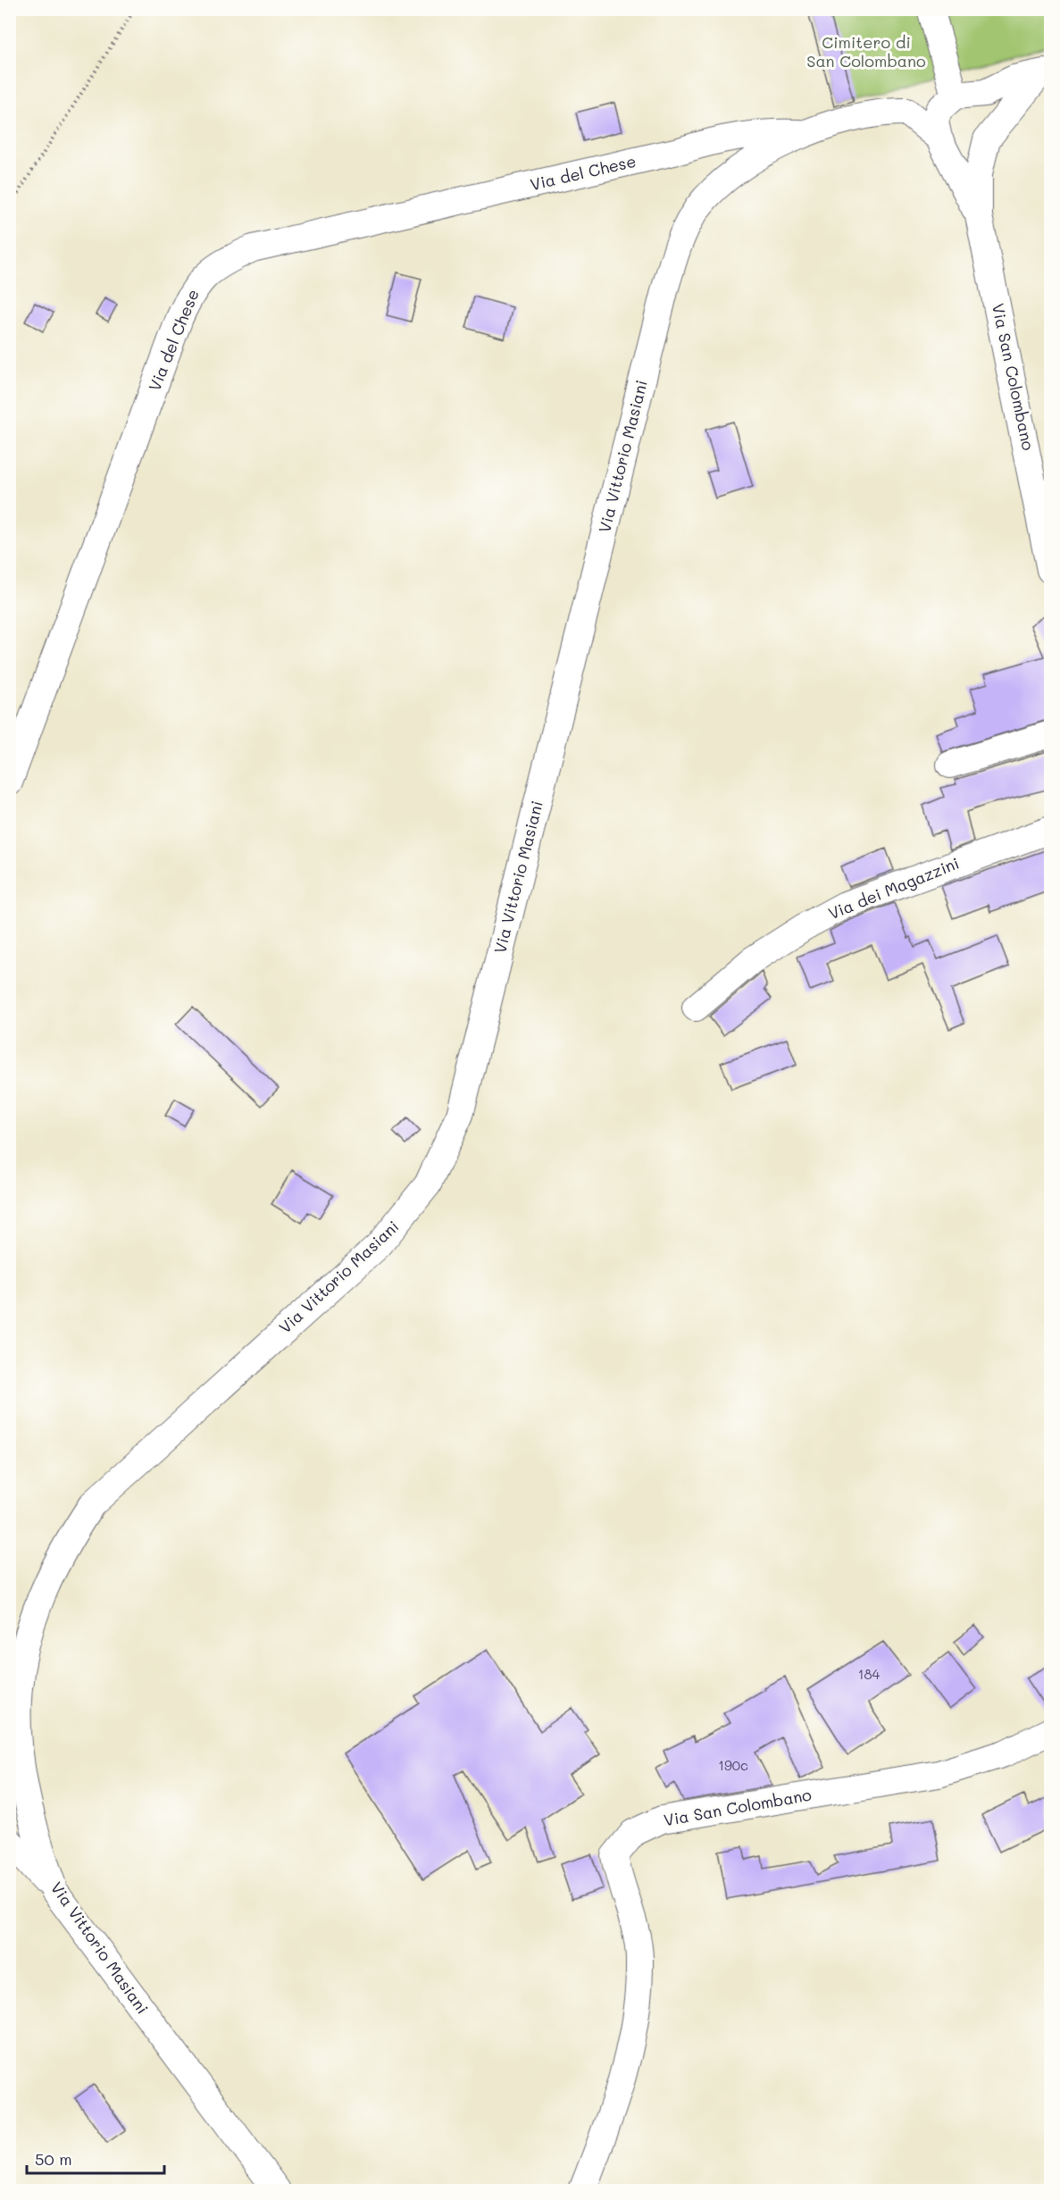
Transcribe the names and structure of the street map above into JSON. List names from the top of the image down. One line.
{"streets":{"street":["Via del Chese","Via San Colombano","Via Vittorio Masiani","Via dei Magazzini"]},"crossings":[["Via del Chese","Via San Colombano"],["Via del Chese","Via Vittorio Masiani"]],"parks":["Cimitero di San Colombano"],"house_numbers":["184","190c"],"scale_bar":"50 m"}
